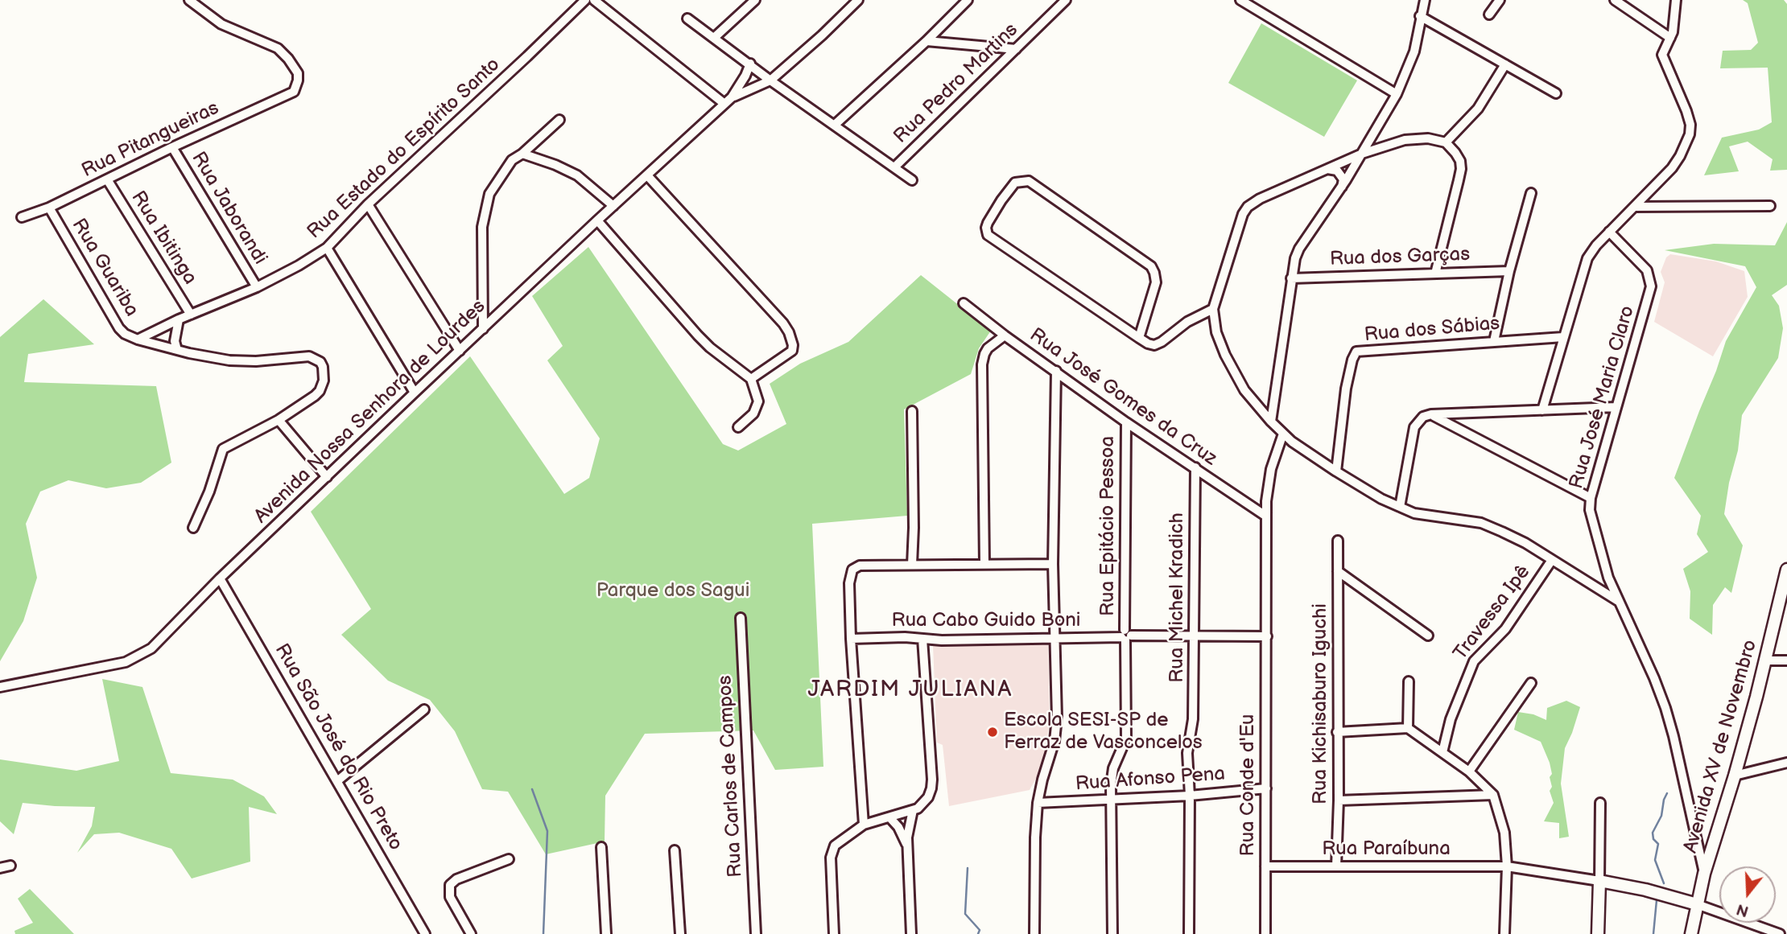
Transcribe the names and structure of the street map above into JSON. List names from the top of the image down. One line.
{"streets":{"street":["Rua Pedro Martins","Rua Pitangueiras","Rua Estado do Espírito Santo","Rua Jaborandi","Rua Ibitinga","Rua dos Garças","Rua Guariba","Rua dos Sábias","Rua José Gomes da Cruz","Rua José Maria Claro","Avenida Nossa Senhora de Lourdes","Rua Epitácio Pessoa","Rua Michel Kradich","Travessa Ipê","Rua Cabo Guido Boni","Rua Kichisaburo Iguchi","Avenida XV de Novembro","Rua São José do Rio Preto","Rua Carlos de Campos","Rua Afonso Pena","Rua Conde d'Eu","Rua Paraíbuna"]},"crossings":[["Rua Pitangueiras","Rua Jaborandi"],["Rua Pitangueiras","Rua Ibitinga"],["Rua Pitangueiras","Rua Guariba"],["Rua Estado do Espírito Santo","Rua Jaborandi"],["Rua Estado do Espírito Santo","Rua Ibitinga"],["Rua Estado do Espírito Santo","Rua Guariba"],["Rua José Gomes da Cruz","Rua Epitácio Pessoa"],["Rua José Gomes da Cruz","Rua Michel Kradich"],["Rua José Gomes da Cruz","Rua Conde d'Eu"],["Rua José Maria Claro","Avenida XV de Novembro"],["Avenida Nossa Senhora de Lourdes","Rua São José do Rio Preto"],["Rua Epitácio Pessoa","Rua Cabo Guido Boni"],["Rua Epitácio Pessoa","Rua Afonso Pena"],["Rua Michel Kradich","Rua Cabo Guido Boni"],["Rua Michel Kradich","Rua Afonso Pena"],["Rua Cabo Guido Boni","Rua Conde d'Eu"],["Rua Kichisaburo Iguchi","Rua Paraíbuna"],["Rua Afonso Pena","Rua Conde d'Eu"],["Rua Conde d'Eu","Rua Paraíbuna"]],"districts":["JARDIM JULIANA"],"parks":["Parque dos Sagui"],"places":["Escola SESI-SP de Ferraz de Vasconcelos"],"north":"bottom"}
